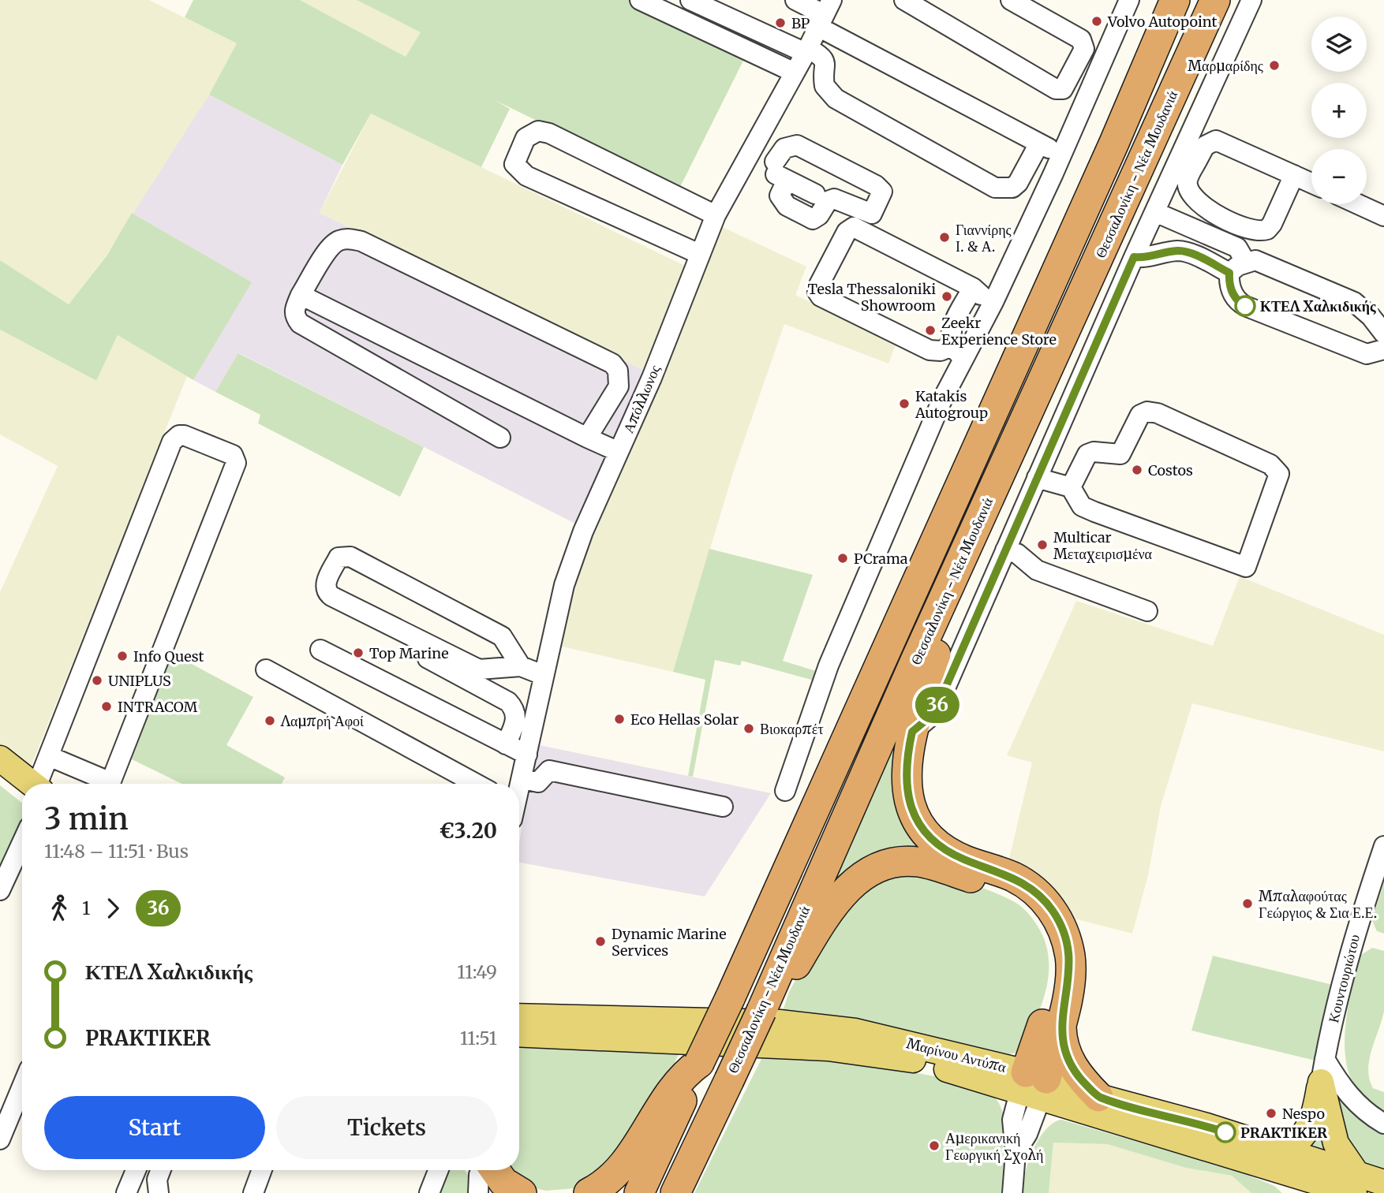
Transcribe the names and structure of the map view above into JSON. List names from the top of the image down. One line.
{"streets":{"highway":["Θεσσαλονίκη - Νέα Μουδανιά"],"main road":["Μαρίνου Αντύπα"],"street":["Απόλλωνος","Κουντουριώτου"]},"places":["Volvo Autopoint","BP","Μαρμαρίδης","Γιαννίρης Ι. & Α.","Tesla Thessaloniki Showroom","ΚΤΕΛ Χαλκιδικής","Zeekr Experience Store","Katakis Autogroup","Costos","Multicar Μεταχειρισμένα","PCrama","Top Marine","Info Quest","UNIPLUS","INTRACOM","Eco Hellas Solar","Λαμπρή Αφοί","Βιοκαρπέτ","Μπαλαφούτας Γεώργιος & Σια Ε.Ε.","Dynamic Marine Services","Nespo","PRAKTIKER","Αμερικανική Γεωργική Σχολή"],"lines":["bus line 36"],"page":{"on_map":"36","map_buttons":["+","−"],"heading":["3 min","11:48 – 11:51 · Bus","€3.20"],"legs":["1","36"],"list":[{"name":"ΚΤΕΛ Χαλκιδικής","value":"11:49"},{"name":"PRAKTIKER","value":"11:51"}],"buttons":["Start","Tickets"]}}
